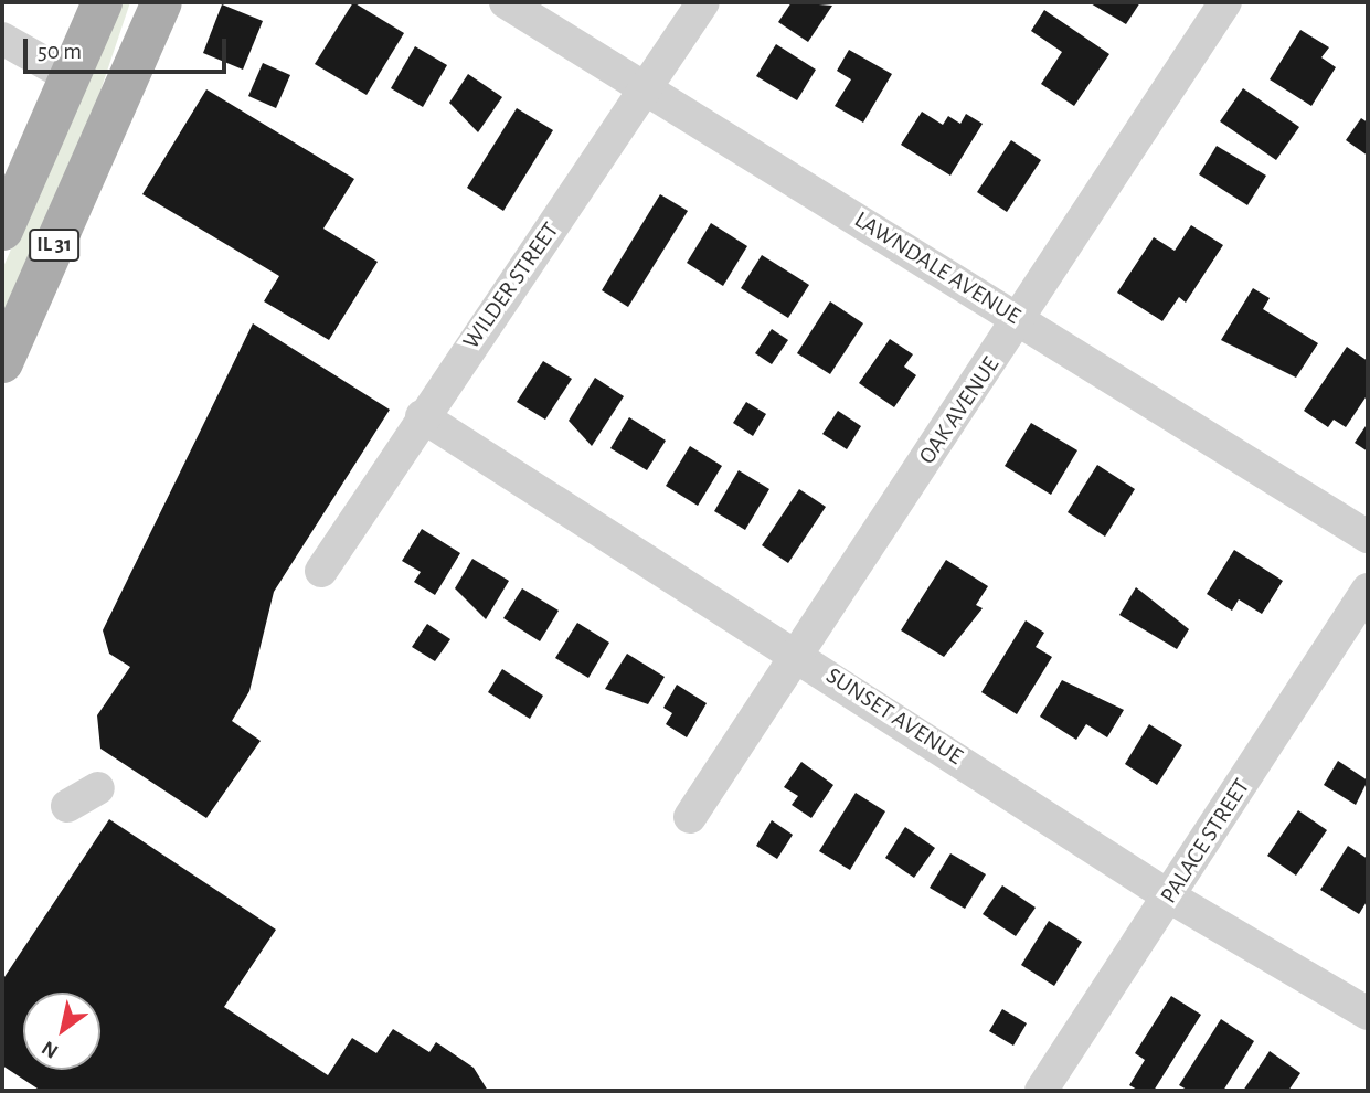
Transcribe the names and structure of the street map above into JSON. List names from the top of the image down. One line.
{"streets":{"main road":["IL 31"],"street":["LAWNDALE AVENUE","WILDER STREET","OAK AVENUE","SUNSET AVENUE","PALACE STREET"]},"crossings":[["LAWNDALE AVENUE","WILDER STREET"],["LAWNDALE AVENUE","OAK AVENUE"],["WILDER STREET","SUNSET AVENUE"],["OAK AVENUE","SUNSET AVENUE"],["SUNSET AVENUE","PALACE STREET"]],"scale_bar":"50 m","north":"bottom left"}
